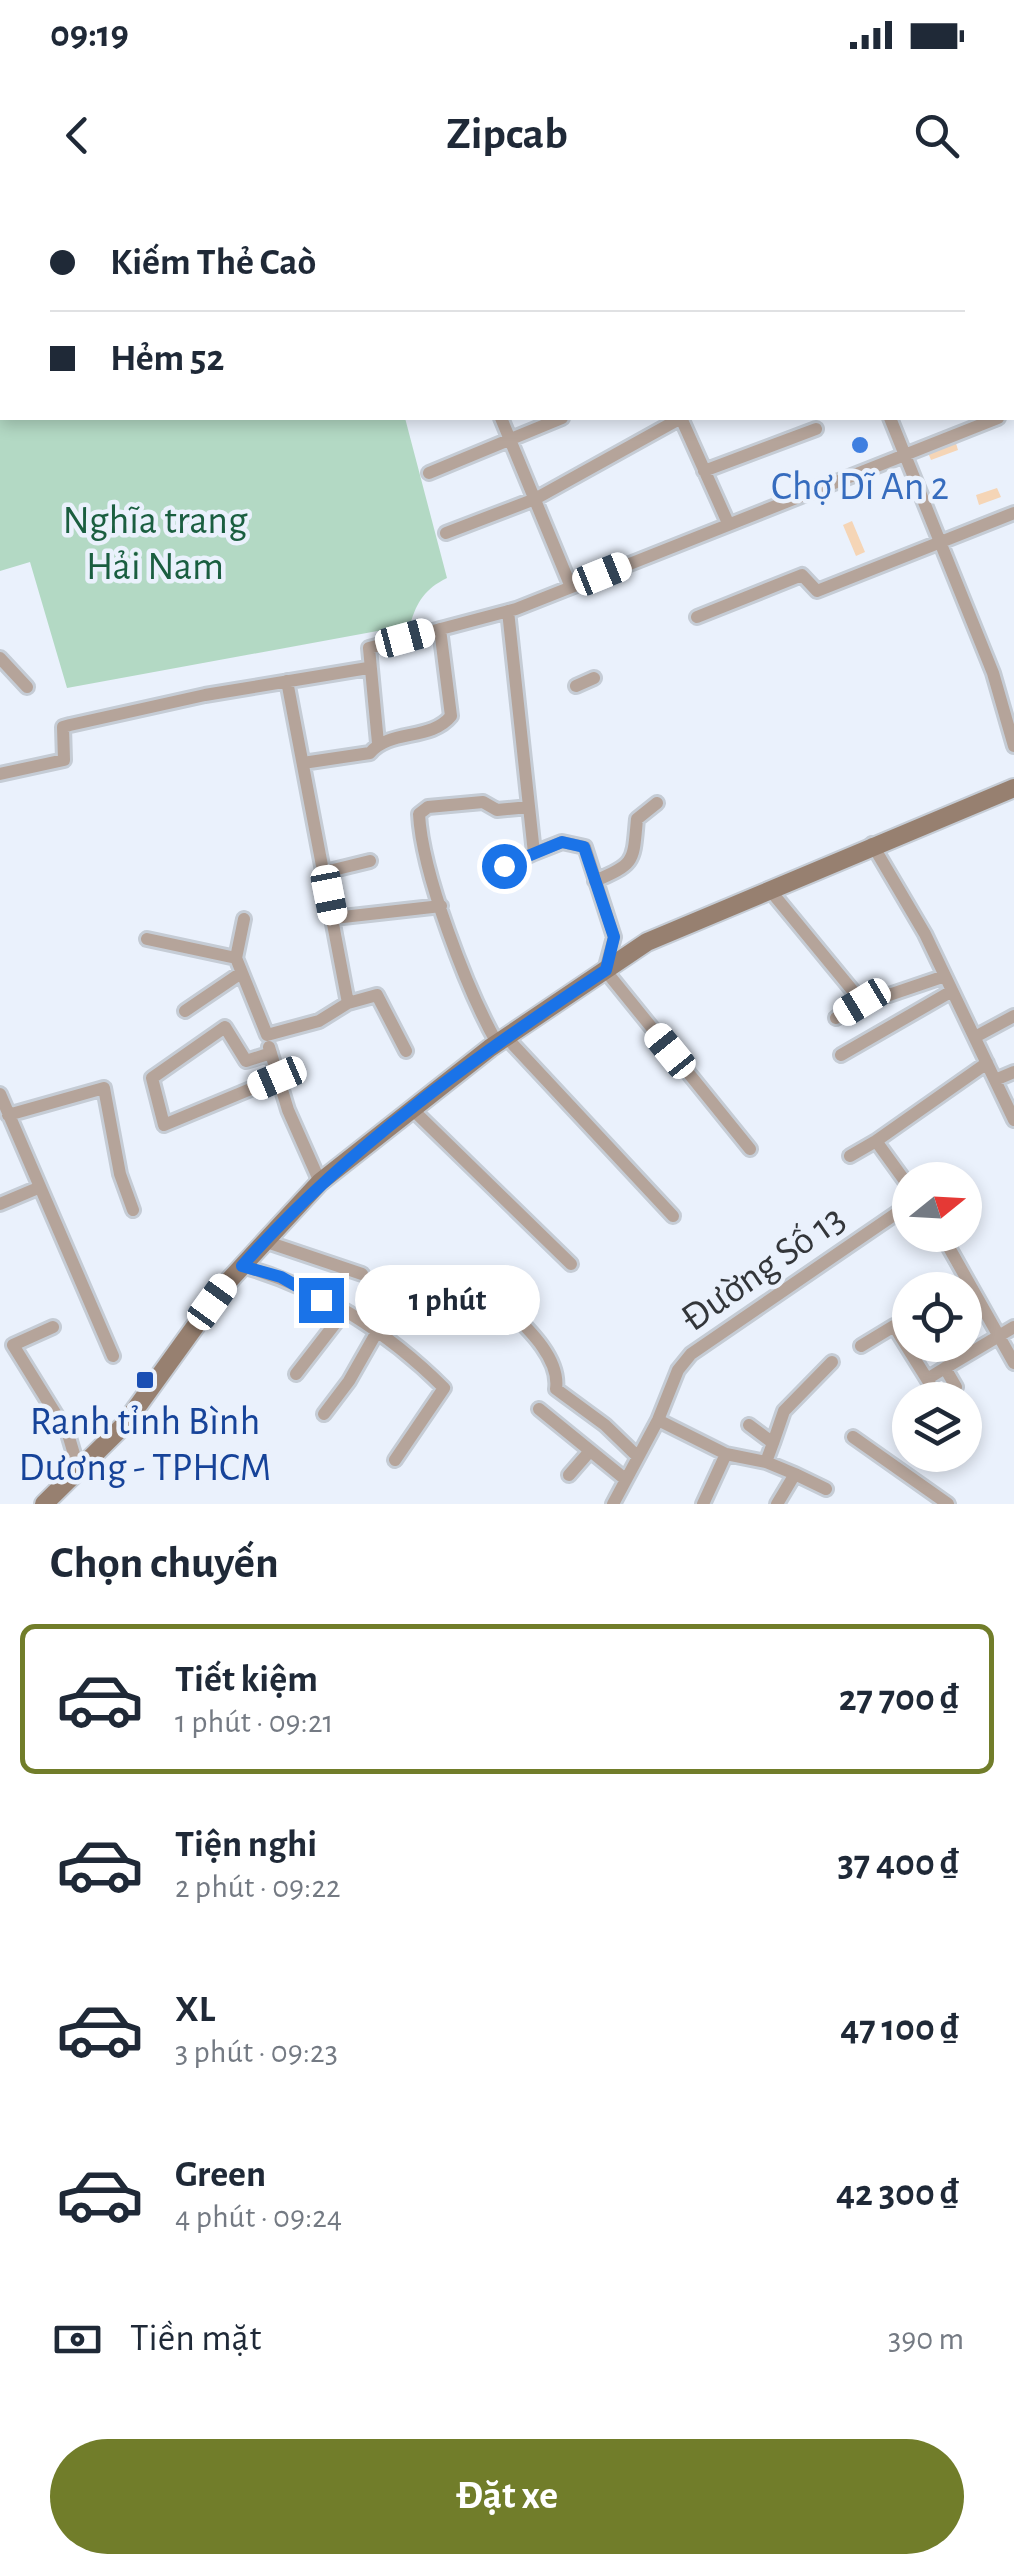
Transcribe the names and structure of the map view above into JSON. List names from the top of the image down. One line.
{"streets":{"street":["Đường Số 13"]},"parks":["Nghĩa trang Hải Nam"],"places":{"other":["Chợ Dĩ An 2"],"transit":["Ranh tỉnh Bình Dương - TPHCM"]},"north":"right","page":{"status":"09:19","header":"Zipcab","banner":["Kiếm Thẻ Caò","Hẻm 52"],"bubble":"1 phút","heading":"Chọn chuyến","list":[{"name":"Tiết kiệm","note":"1 phút · 09:21","value":"27 700 ₫"},{"name":"Tiện nghi","note":"2 phút · 09:22","value":"37 400 ₫"},{"name":"XL","note":"3 phút · 09:23","value":"47 100 ₫"},{"name":"Green","note":"4 phút · 09:24","value":"42 300 ₫"}],"pay":["Tiền mặt","390 m"],"buttons":"Đặt xe"}}
